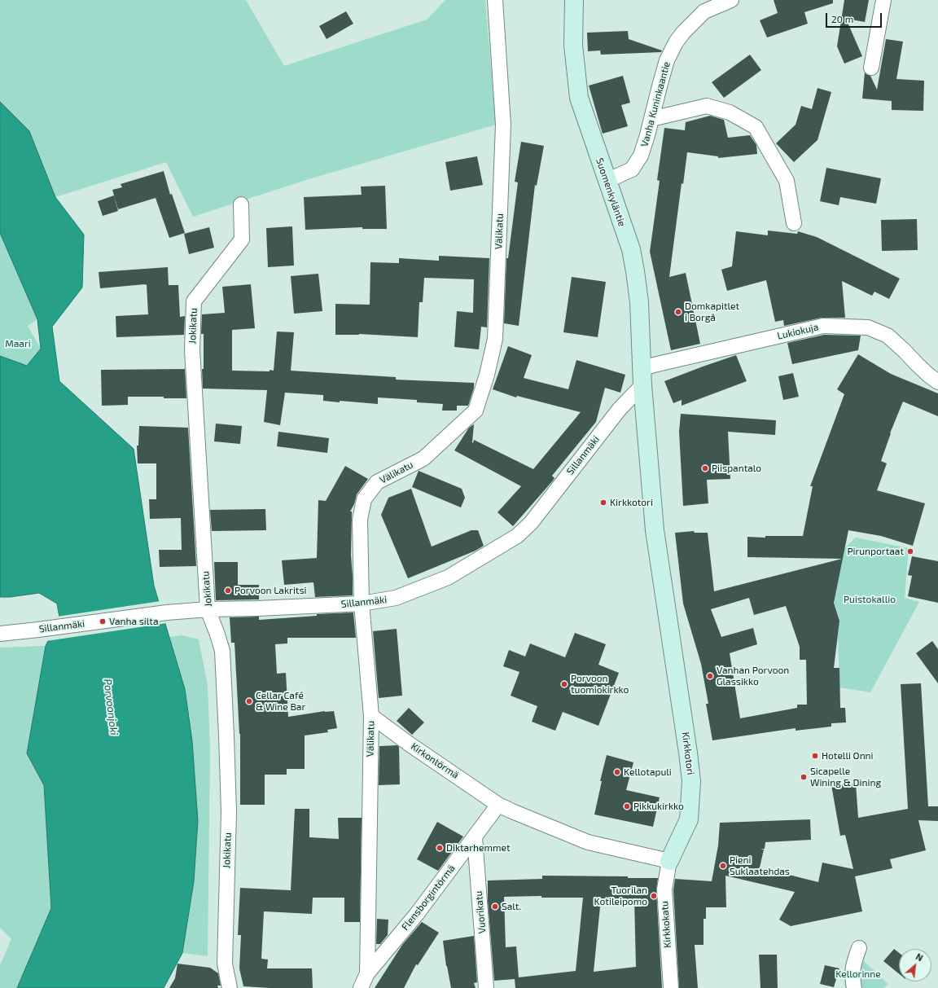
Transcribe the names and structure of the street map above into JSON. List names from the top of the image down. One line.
{"streets":{"street":["Vanha Kuninkaantie","Suomenkyläntie","Välikatu","Jokikatu","Lukiokuja","Sillanmäki","Kirkkotori","Kirkontörmä","Flensborgintörmä","Vuorikatu","Kirkkokatu"]},"crossings":[["Vanha Kuninkaantie","Suomenkyläntie"],["Suomenkyläntie","Lukiokuja"],["Suomenkyläntie","Sillanmäki"],["Suomenkyläntie","Kirkkotori"],["Välikatu","Sillanmäki"],["Välikatu","Kirkontörmä"],["Välikatu","Flensborgintörmä"],["Jokikatu","Sillanmäki"],["Lukiokuja","Sillanmäki"],["Lukiokuja","Kirkkotori"],["Sillanmäki","Kirkkotori"],["Kirkkotori","Kirkkokatu"],["Kirkontörmä","Flensborgintörmä"],["Flensborgintörmä","Vuorikatu"]],"water":["Porvoonjoki"],"parks":["Maari","Puistokallio","Kellorinne"],"places":["Domkapitlet i Borgå","Piispantalo","Kirkkotori","Pirunportaat","Porvoon Lakritsi","Vanha silta","Vanhan Porvoon Glassikko","Porvoon tuomiokirkko","Cellar Café & Wine Bar","Hotelli Onni","Kellotapuli","Sicapelle Wining & Dining","Pikkukirkko","Diktarhemmet","Pieni Suklaatehdas","Tuorilan Kotileipomo","Salt."],"scale_bar":"20 m","north":"top right"}
